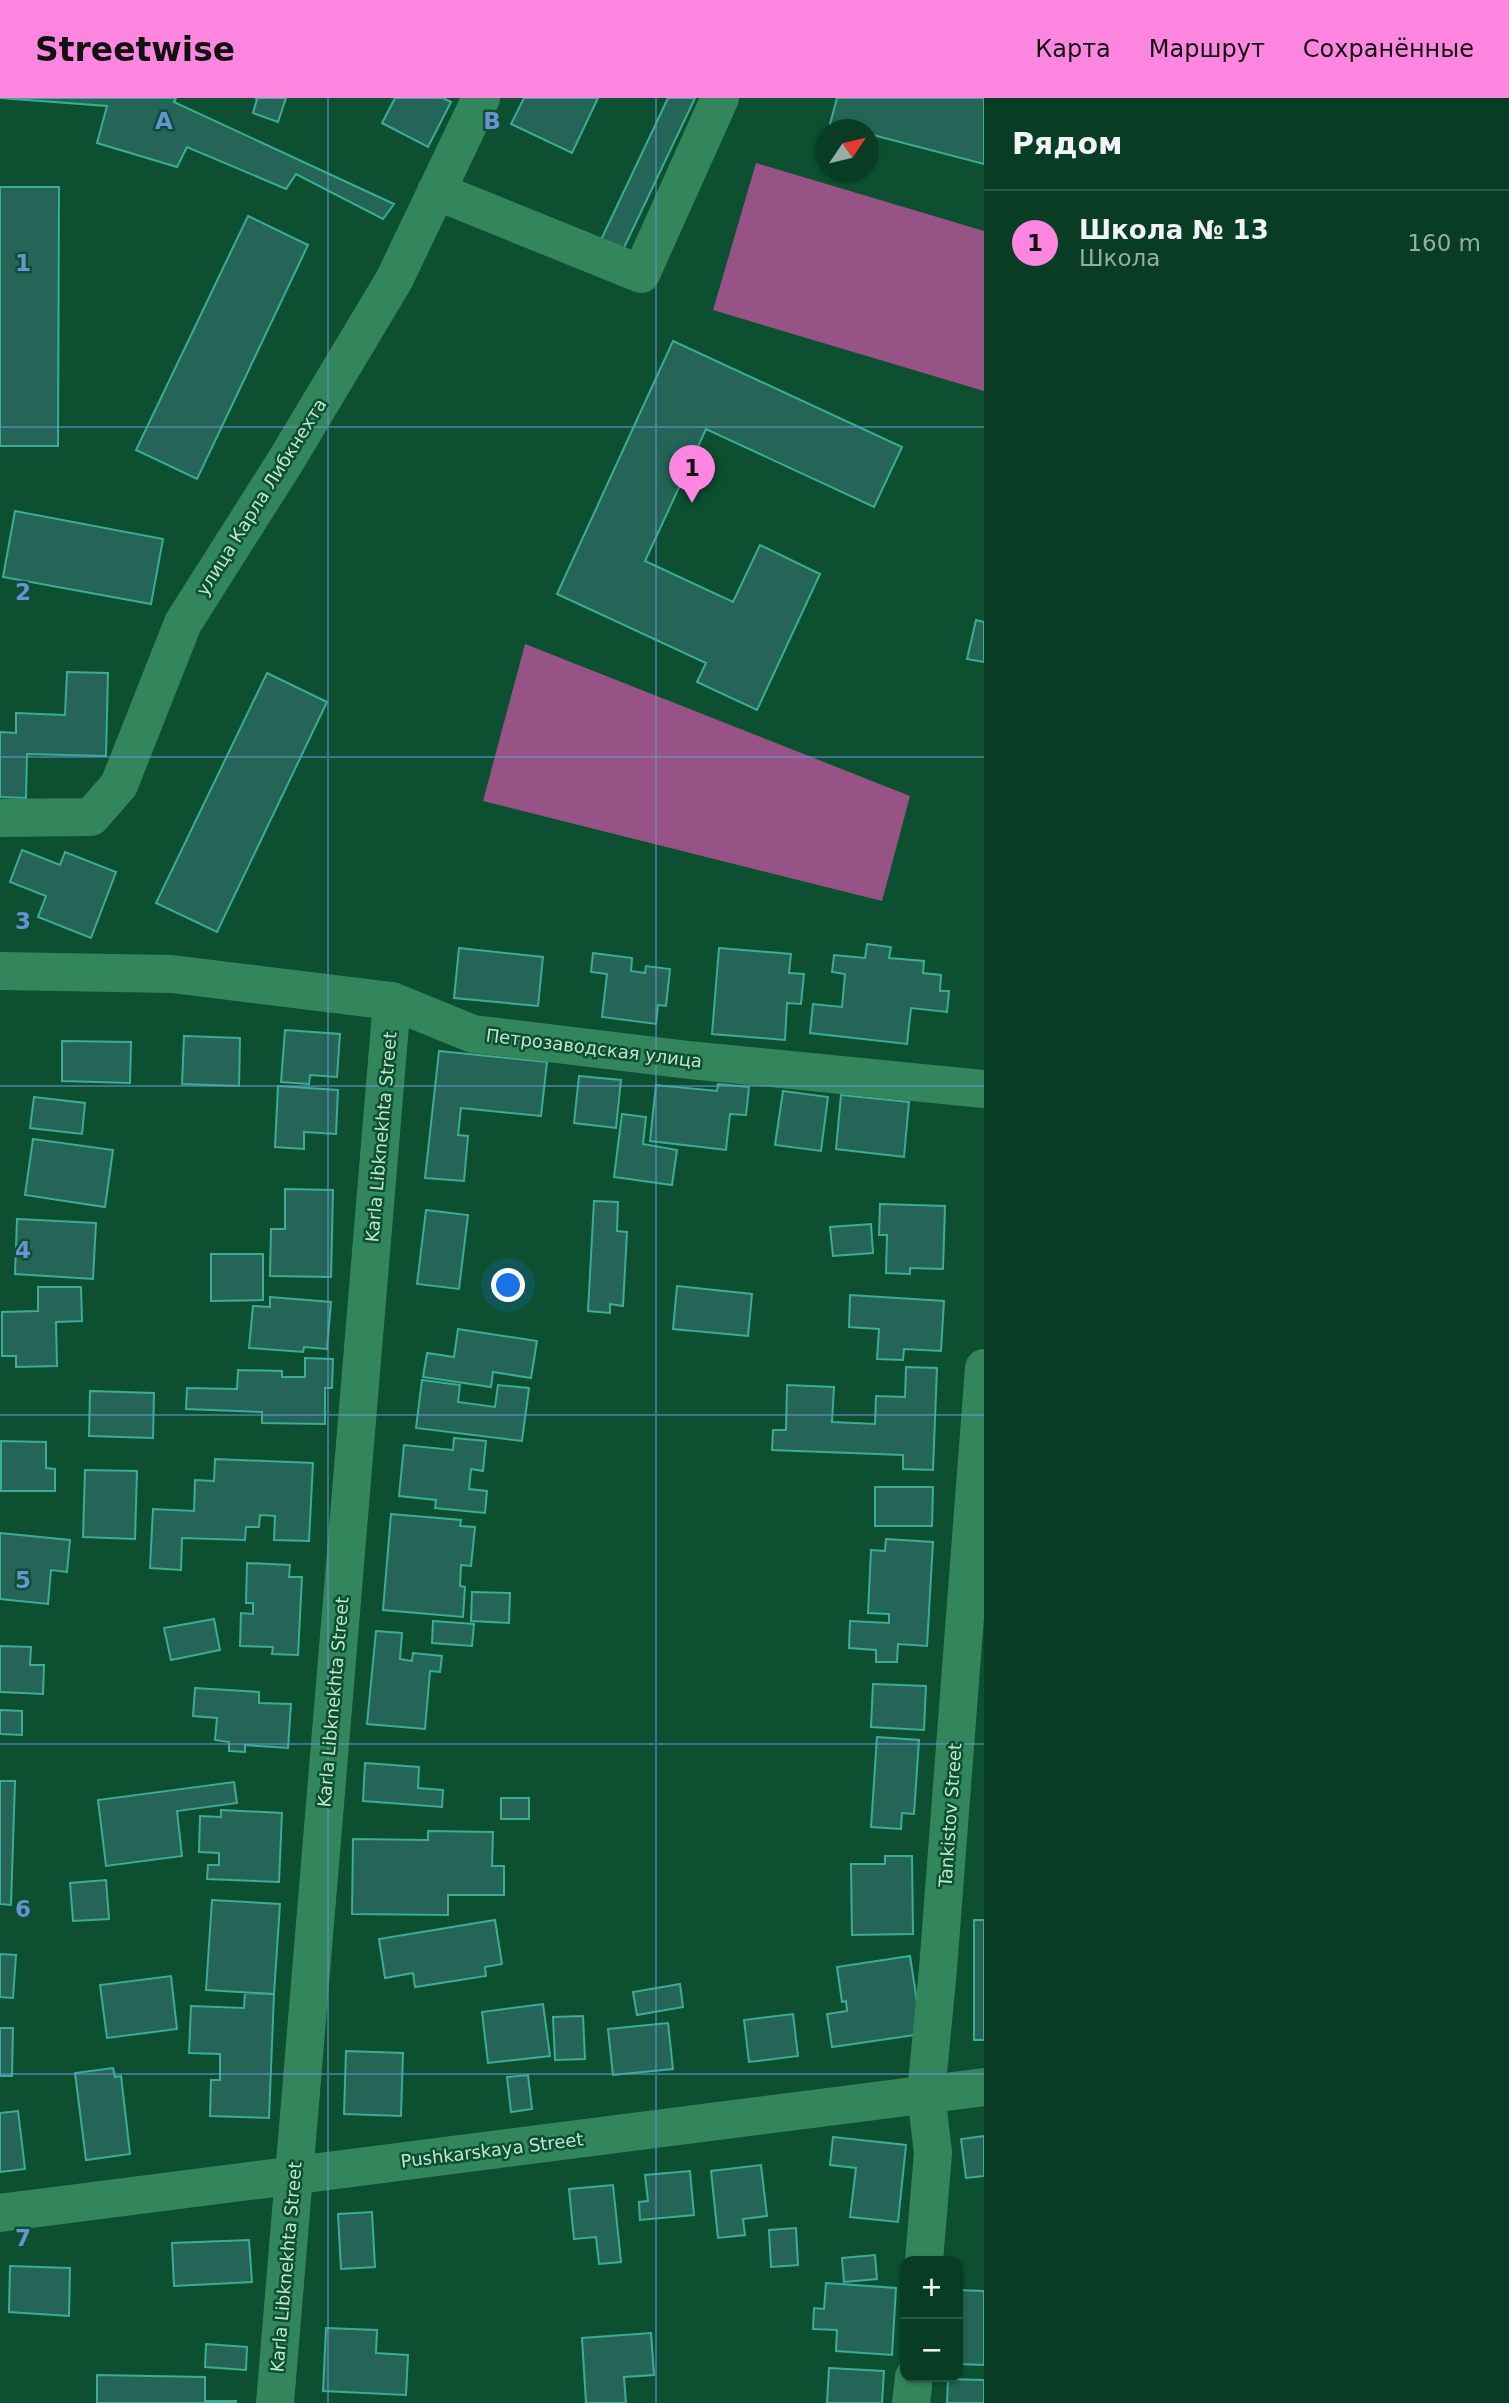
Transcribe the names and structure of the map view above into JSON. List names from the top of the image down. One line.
{"streets":{"street":["улица Карла Либкнехта","Петрозаводская улица","Karla Libknekhta Street","Tankistov Street","Pushkarskaya Street"]},"crossings":[["Петрозаводская улица","Karla Libknekhta Street"],["Karla Libknekhta Street","Pushkarskaya Street"],["Tankistov Street","Pushkarskaya Street"]],"north":"top right","page":{"header":"Streetwise","nav":["Карта","Маршрут","Сохранённые"],"heading":"Рядом","list":[{"mark":"1","name":"Школа № 13","note":"Школа","value":"160 m"}],"pins":"1","map_buttons":["+","−"]},"grid":{"columns":["A","B"],"rows":["1","2","3","4","5","6","7"]}}
